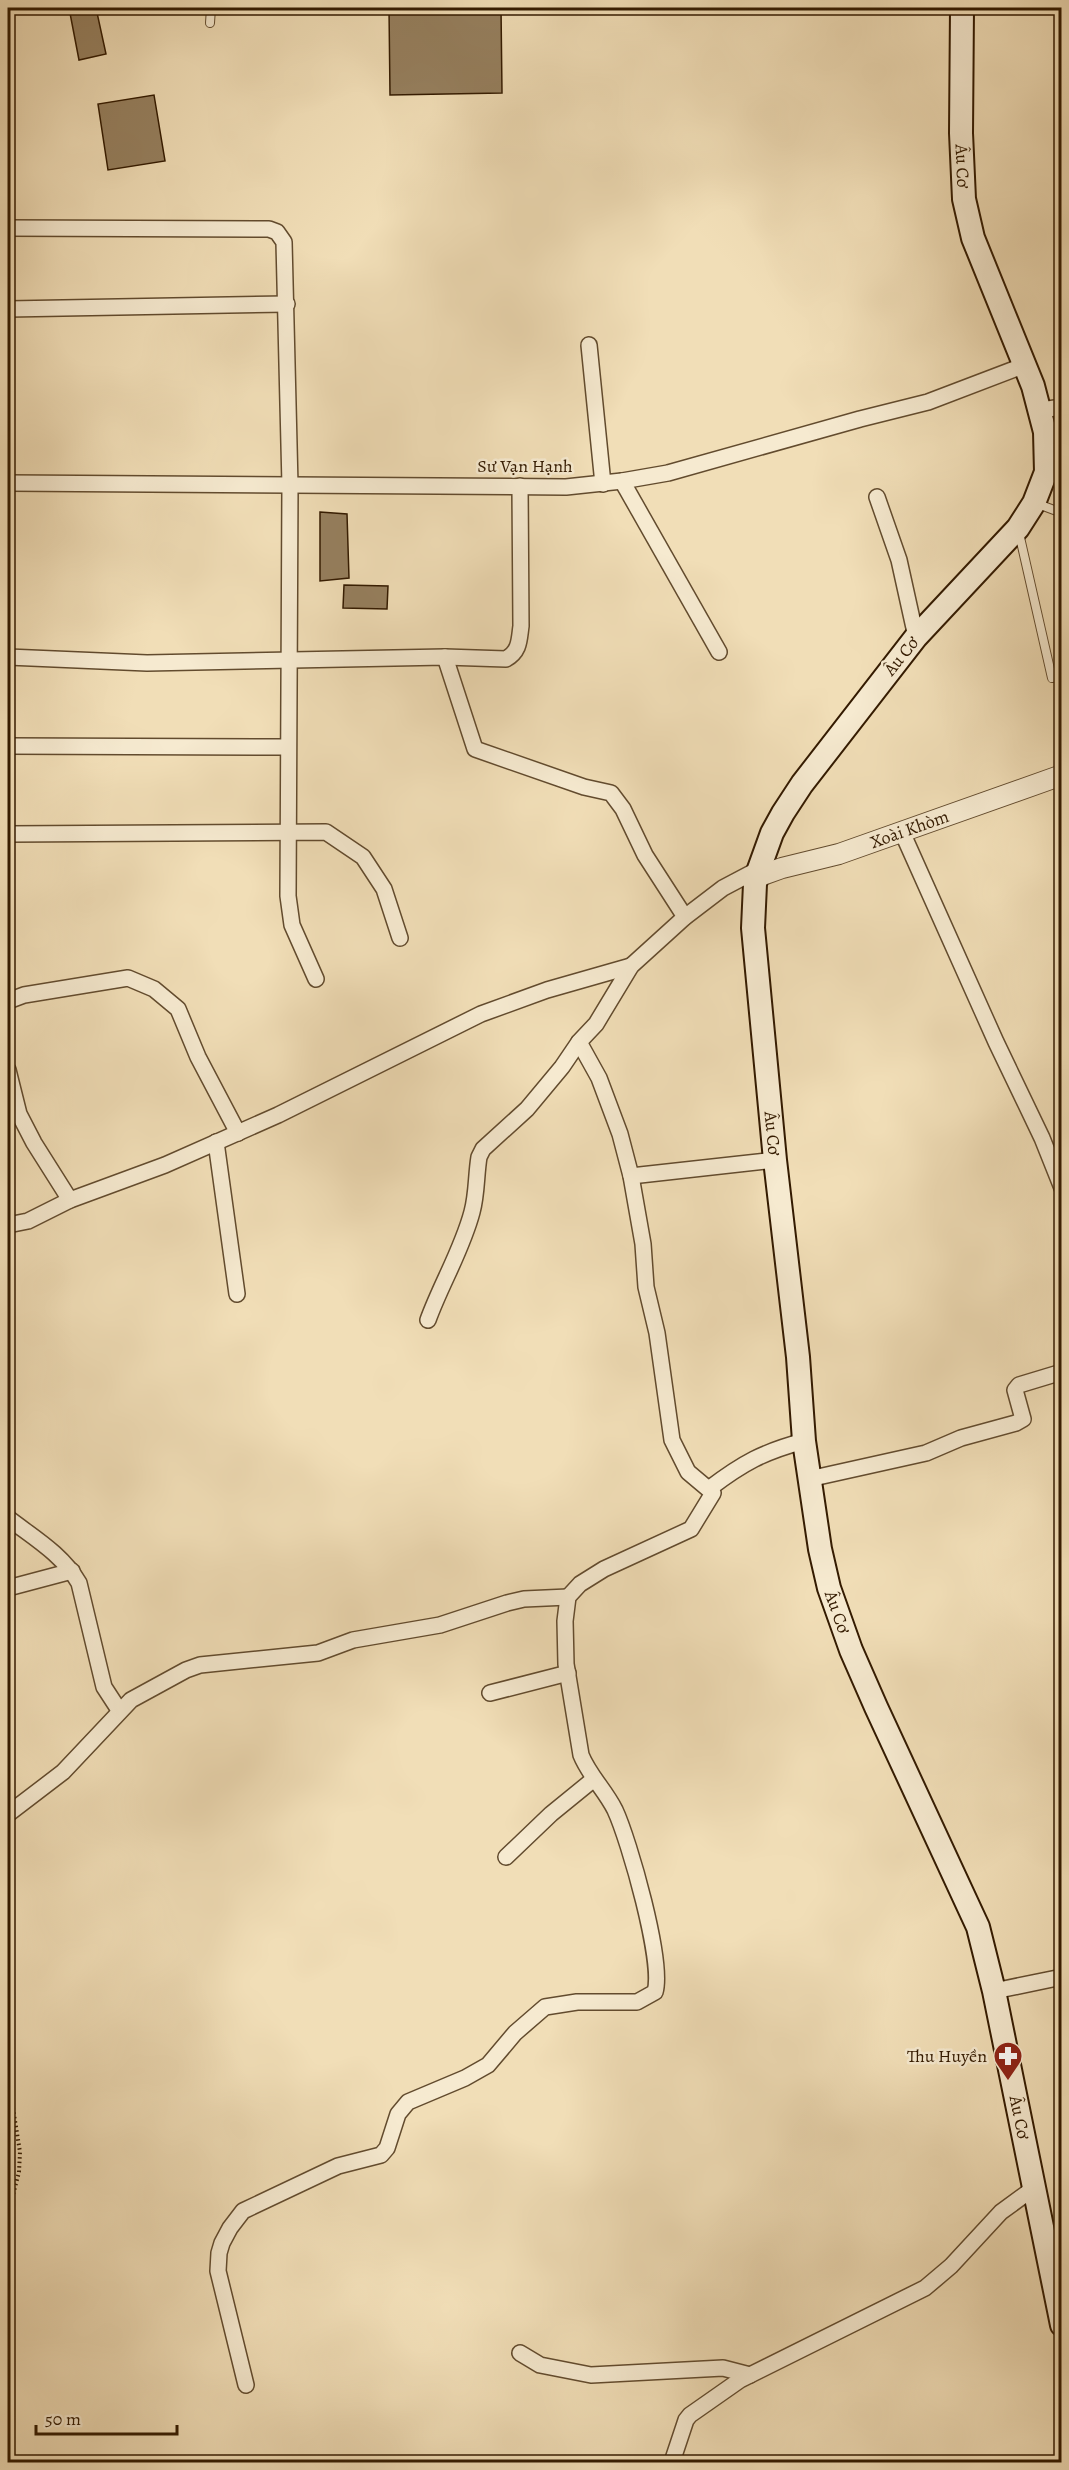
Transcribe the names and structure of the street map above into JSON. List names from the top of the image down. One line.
{"streets":{"main road":["Âu Cơ"],"street":["Sư Vạn Hạnh","Xoài Khòm"]},"crossings":[["Âu Cơ","Sư Vạn Hạnh"],["Âu Cơ","Xoài Khòm"]],"places":{"pharmacy":["Thu Huyền"]},"scale_bar":"50 m"}
